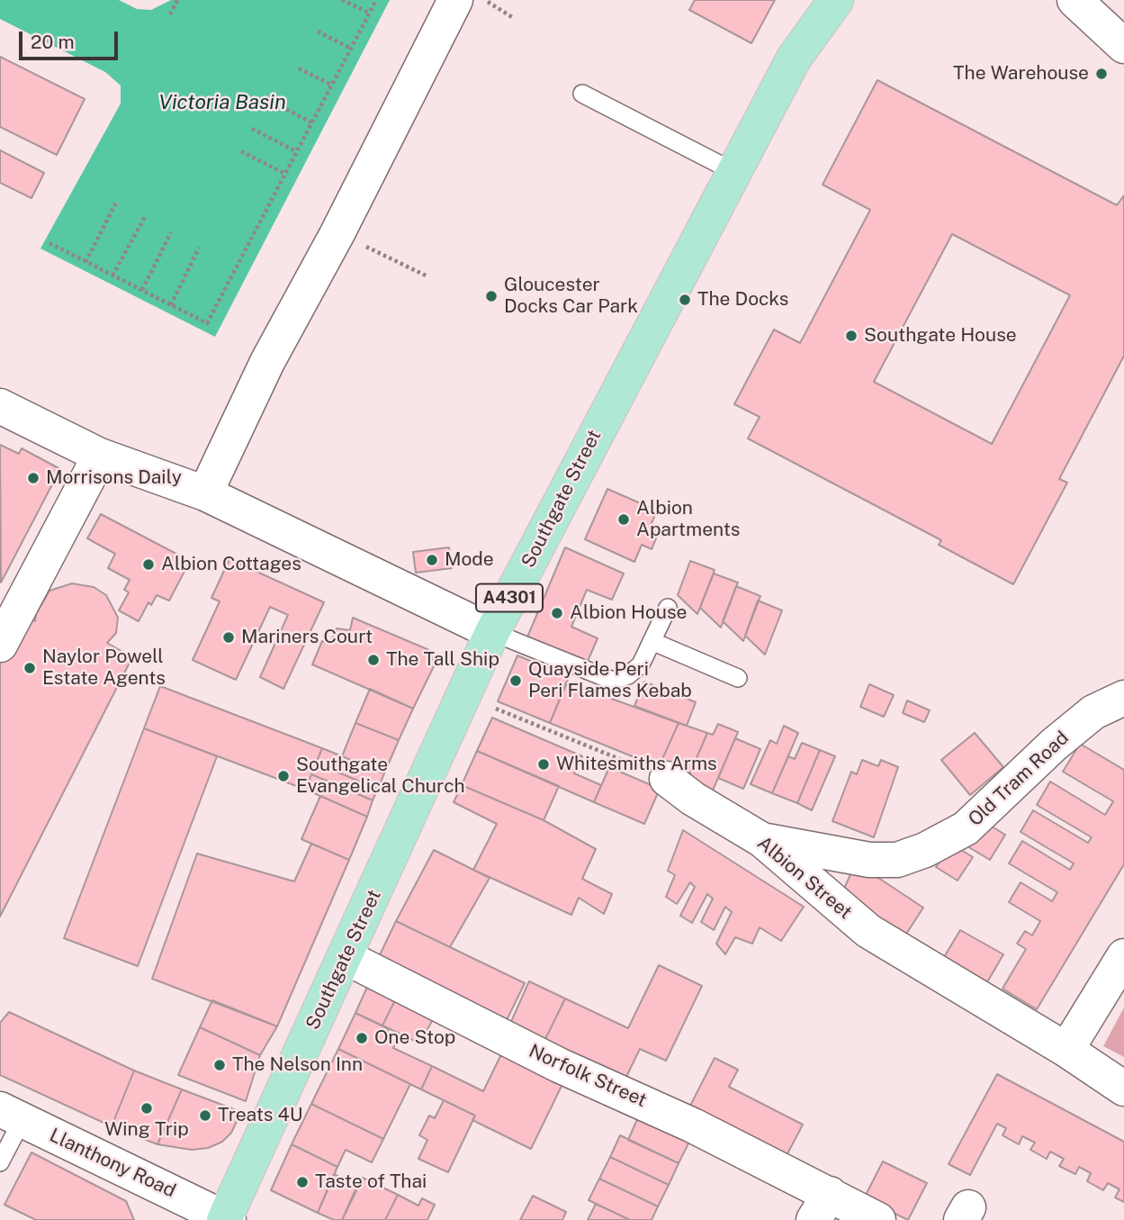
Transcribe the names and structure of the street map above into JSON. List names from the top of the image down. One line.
{"streets":{"main road":["Southgate Street","A4301"],"street":["Old Tram Road","Albion Street","Norfolk Street","Llanthony Road"]},"crossings":[["Southgate Street","Norfolk Street"],["Southgate Street","Llanthony Road"],["Old Tram Road","Albion Street"]],"water":["Victoria Basin"],"places":["The Warehouse","Gloucester Docks Car Park","The Docks","Southgate House","Morrisons Daily","Albion Apartments","Mode","Albion Cottages","Albion House","Mariners Court","The Tall Ship","Naylor Powell Estate Agents","Quayside Peri Peri Flames Kebab","Whitesmiths Arms","Southgate Evangelical Church","One Stop","The Nelson Inn","Wing Trip","Treats 4U","Taste of Thai"],"scale_bar":"20 m"}
